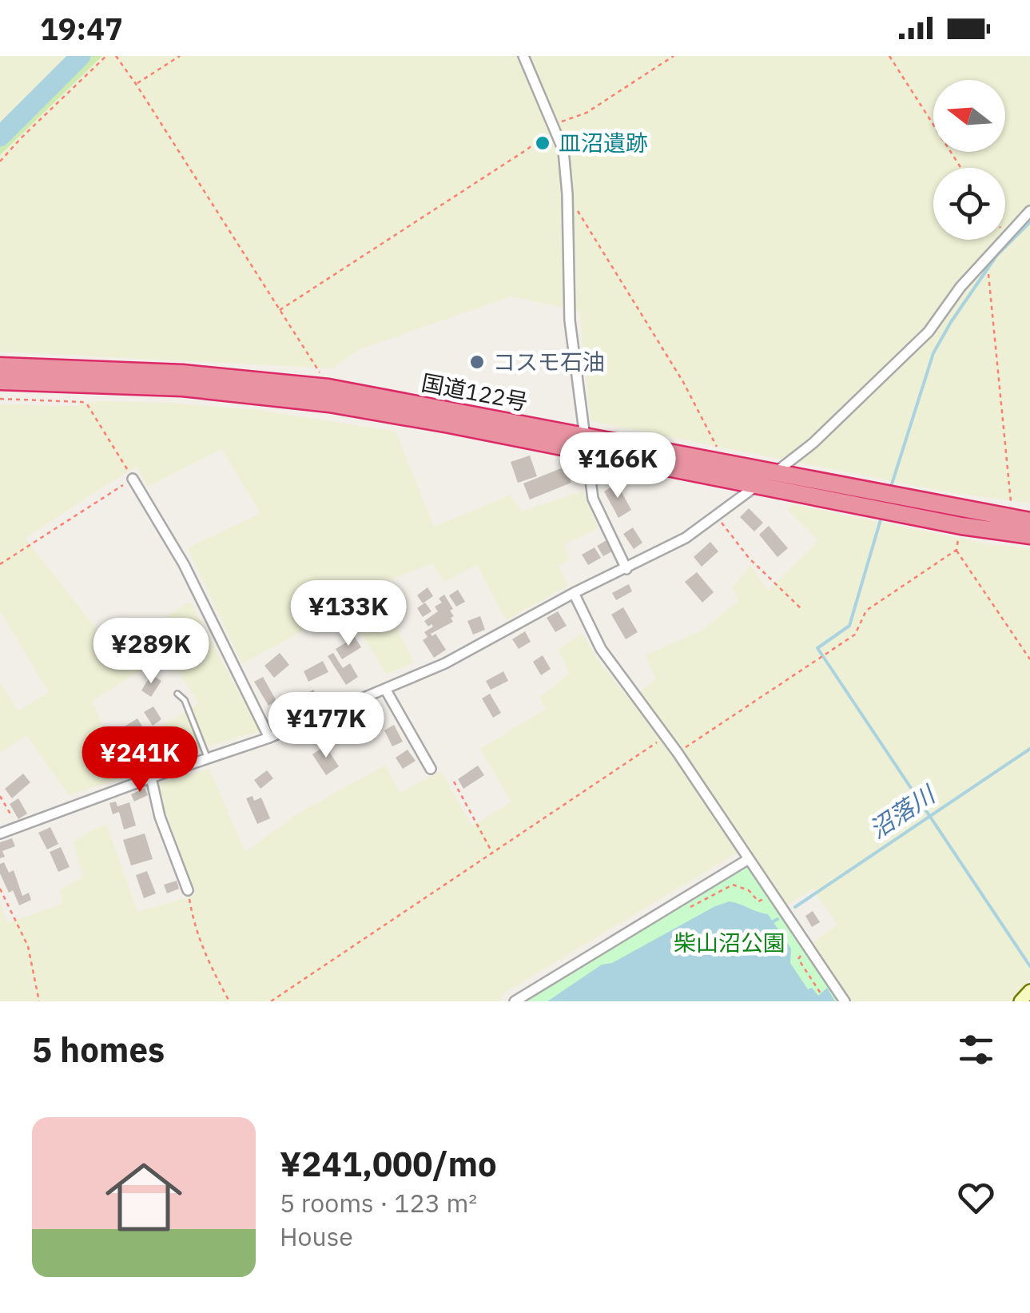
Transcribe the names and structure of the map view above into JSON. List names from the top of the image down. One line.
{"streets":{"highway":["国道122号"]},"water":["沼落川"],"parks":["柴山沼公園"],"places":["皿沼遺跡","コスモ石油"],"north":"left","page":{"status":"19:47","price":["¥166K","¥133K","¥289K","¥177K","¥241K"],"heading":"5 homes","list":[{"name":"¥241,000/mo","note":"5 rooms · 123 m² · House"}]}}
